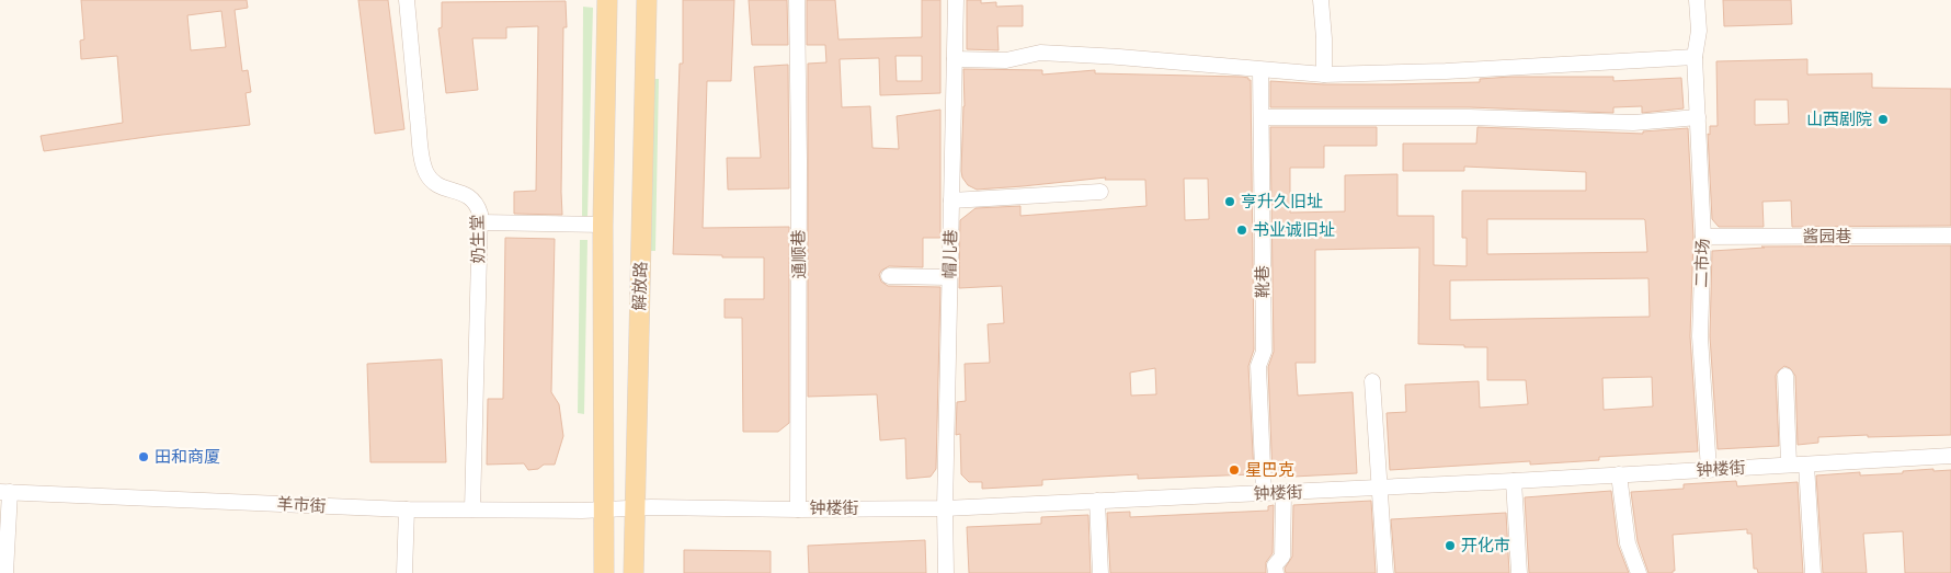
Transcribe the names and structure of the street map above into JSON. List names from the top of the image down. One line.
{"streets":{"main road":["解放路"],"street":["酱园巷","奶生堂","通顺巷","帽儿巷","二市场","靴巷","钟楼街","羊市街"]},"crossings":[["酱园巷","二市场"],["奶生堂","羊市街"],["通顺巷","钟楼街"],["帽儿巷","钟楼街"],["二市场","钟楼街"],["靴巷","钟楼街"],["解放路","钟楼街"],["钟楼街","羊市街"]],"places":["山西剧院","亨升久旧址","书业诚旧址","田和商厦","星巴克","开化市"]}
